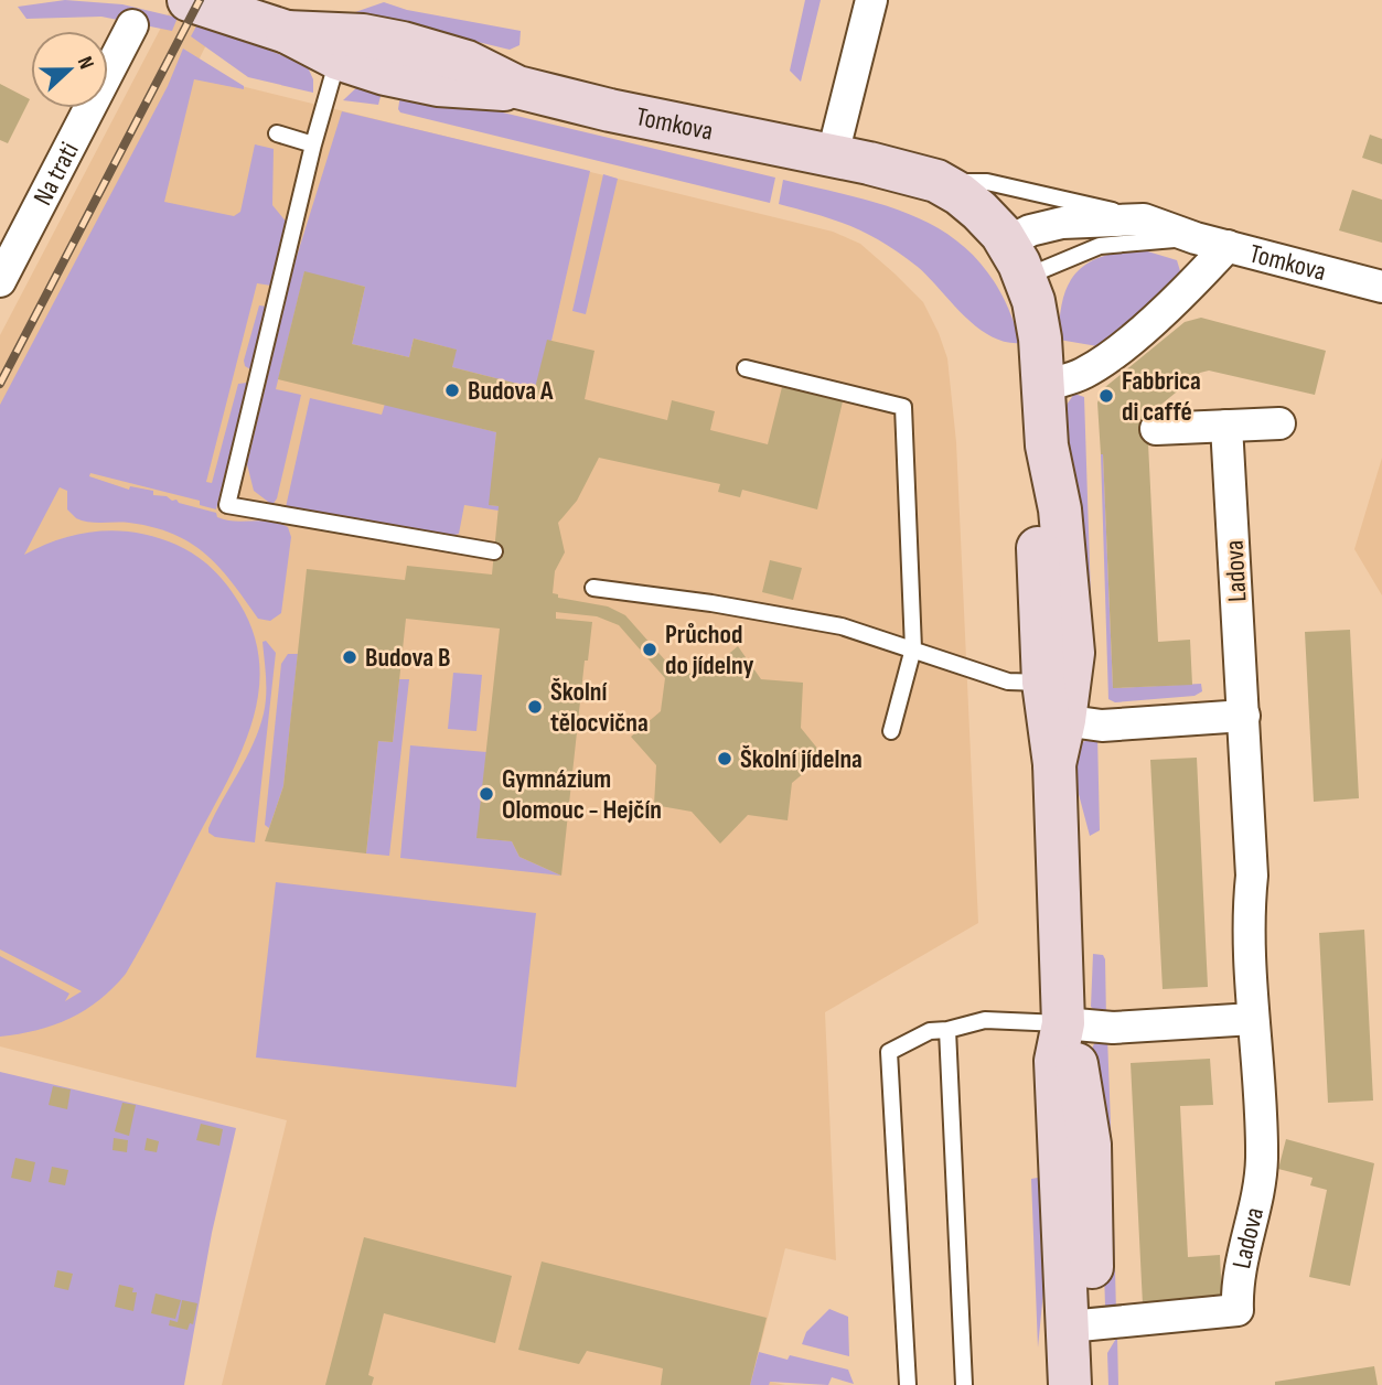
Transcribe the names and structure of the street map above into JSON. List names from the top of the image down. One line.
{"streets":{"main road":["Tomkova"],"street":["Na trati","Ladova"]},"places":["Budova A","Fabbrica di caffé","Průchod do jídelny","Budova B","Školní tělocvična","Školní jídelna","Gymnázium Olomouc - Hejčín"],"north":"right"}
